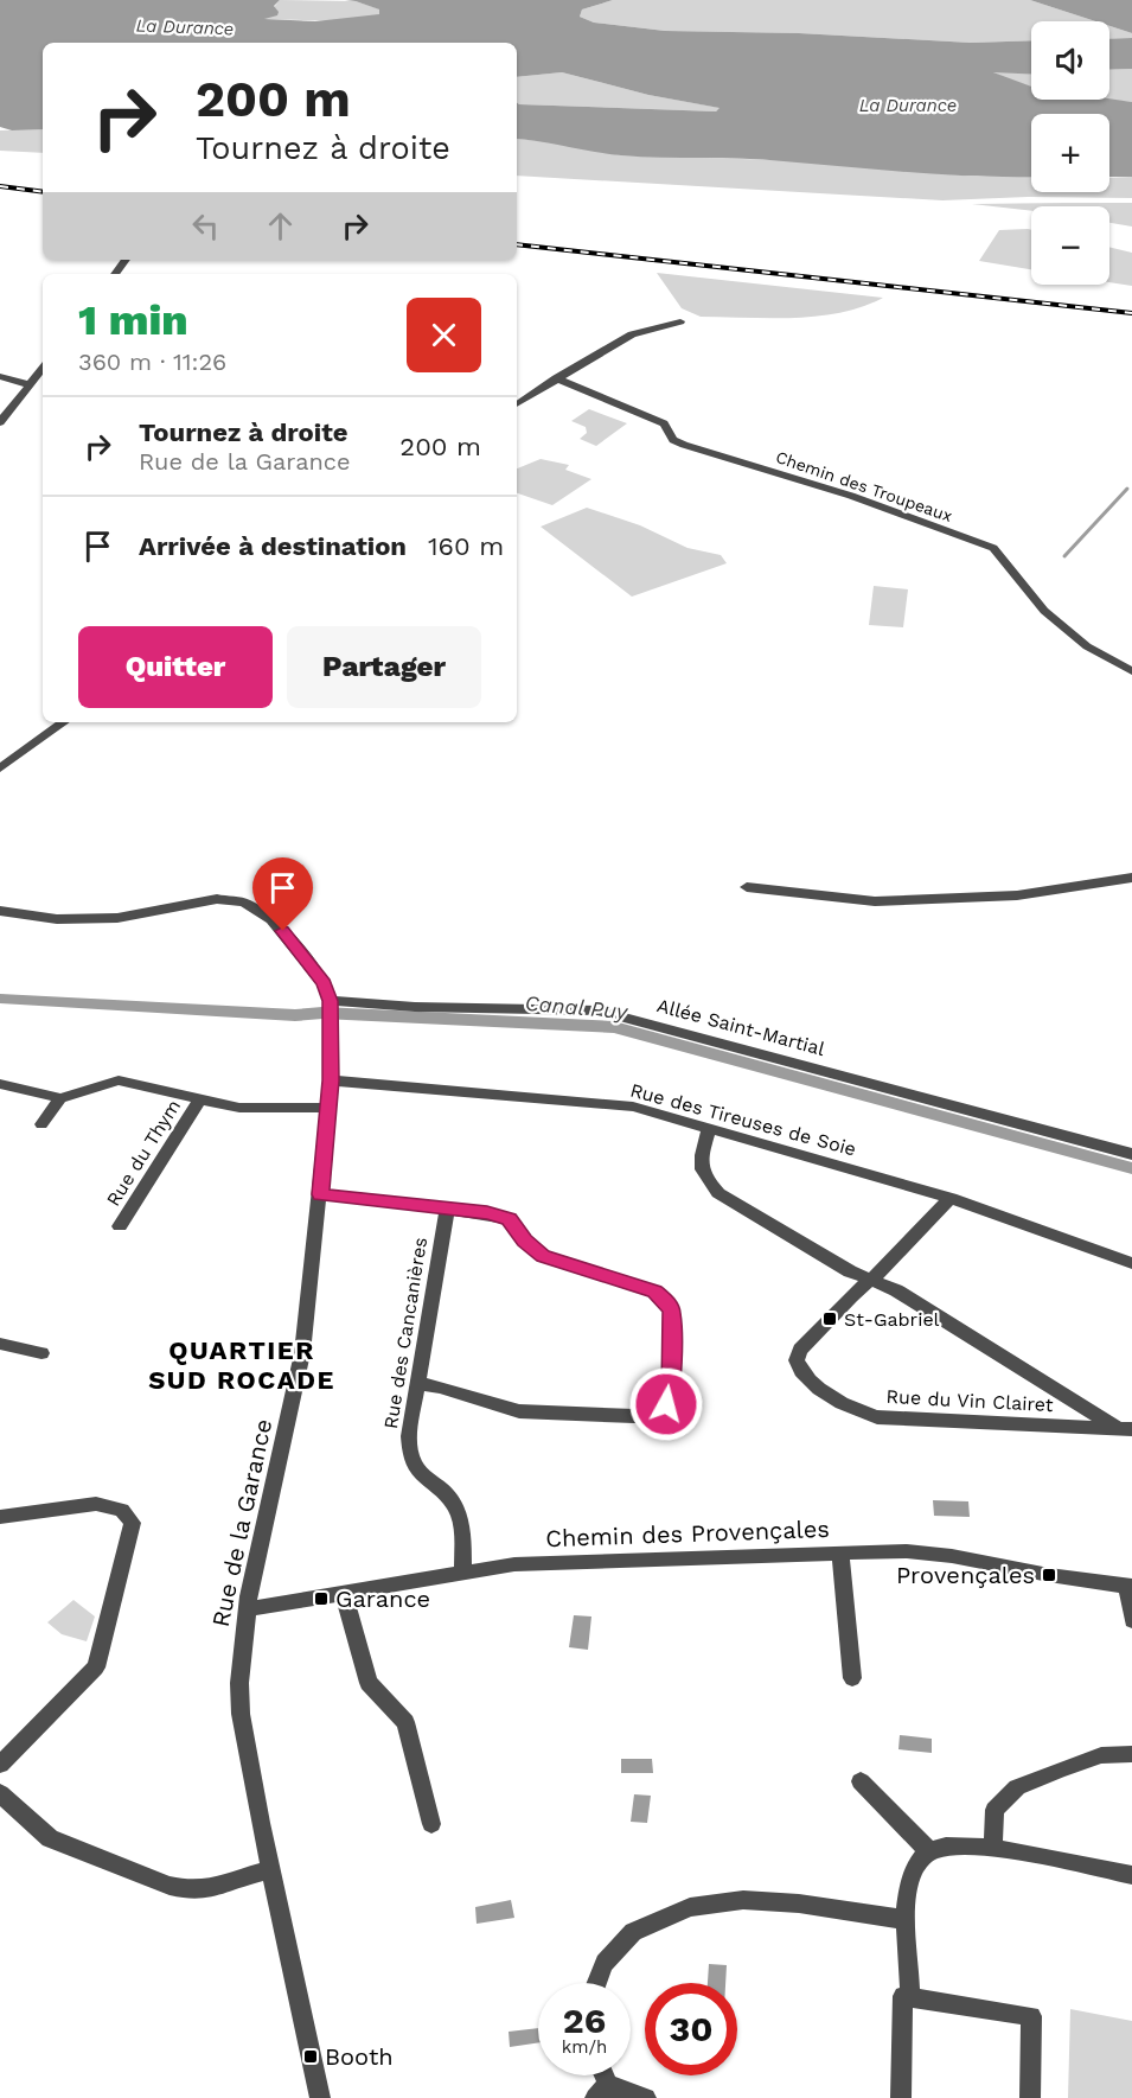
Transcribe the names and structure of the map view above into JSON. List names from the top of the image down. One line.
{"streets":{"street":["Chemin des Troupeaux","Allée Saint-Martial","Rue des Tireuses de Soie","Rue du Thym","Rue des Cancanières","Rue du Vin Clairet","Rue de la Garance","Chemin des Provençales"]},"crossings":[["Allée Saint-Martial","Rue de la Garance"],["Rue des Tireuses de Soie","Rue du Vin Clairet"],["Rue des Tireuses de Soie","Rue de la Garance"],["Rue des Cancanières","Chemin des Provençales"],["Rue de la Garance","Chemin des Provençales"]],"districts":["QUARTIER SUD ROCADE"],"water":["La Durance","Canal Puy"],"places":{"transit":["St-Gabriel","Provençales","Garance","Booth"]},"page":{"map_buttons":["+","−"],"turn":["200 m","Tournez à droite"],"heading":["1 min","360 m · 11:26"],"list":[{"name":"Tournez à droite","note":"Rue de la Garance","value":"200 m"},{"name":"Arrivée à destination","value":"160 m"}],"buttons":["Quitter","Partager"],"speed":"26 km/h","limit":"30"}}
